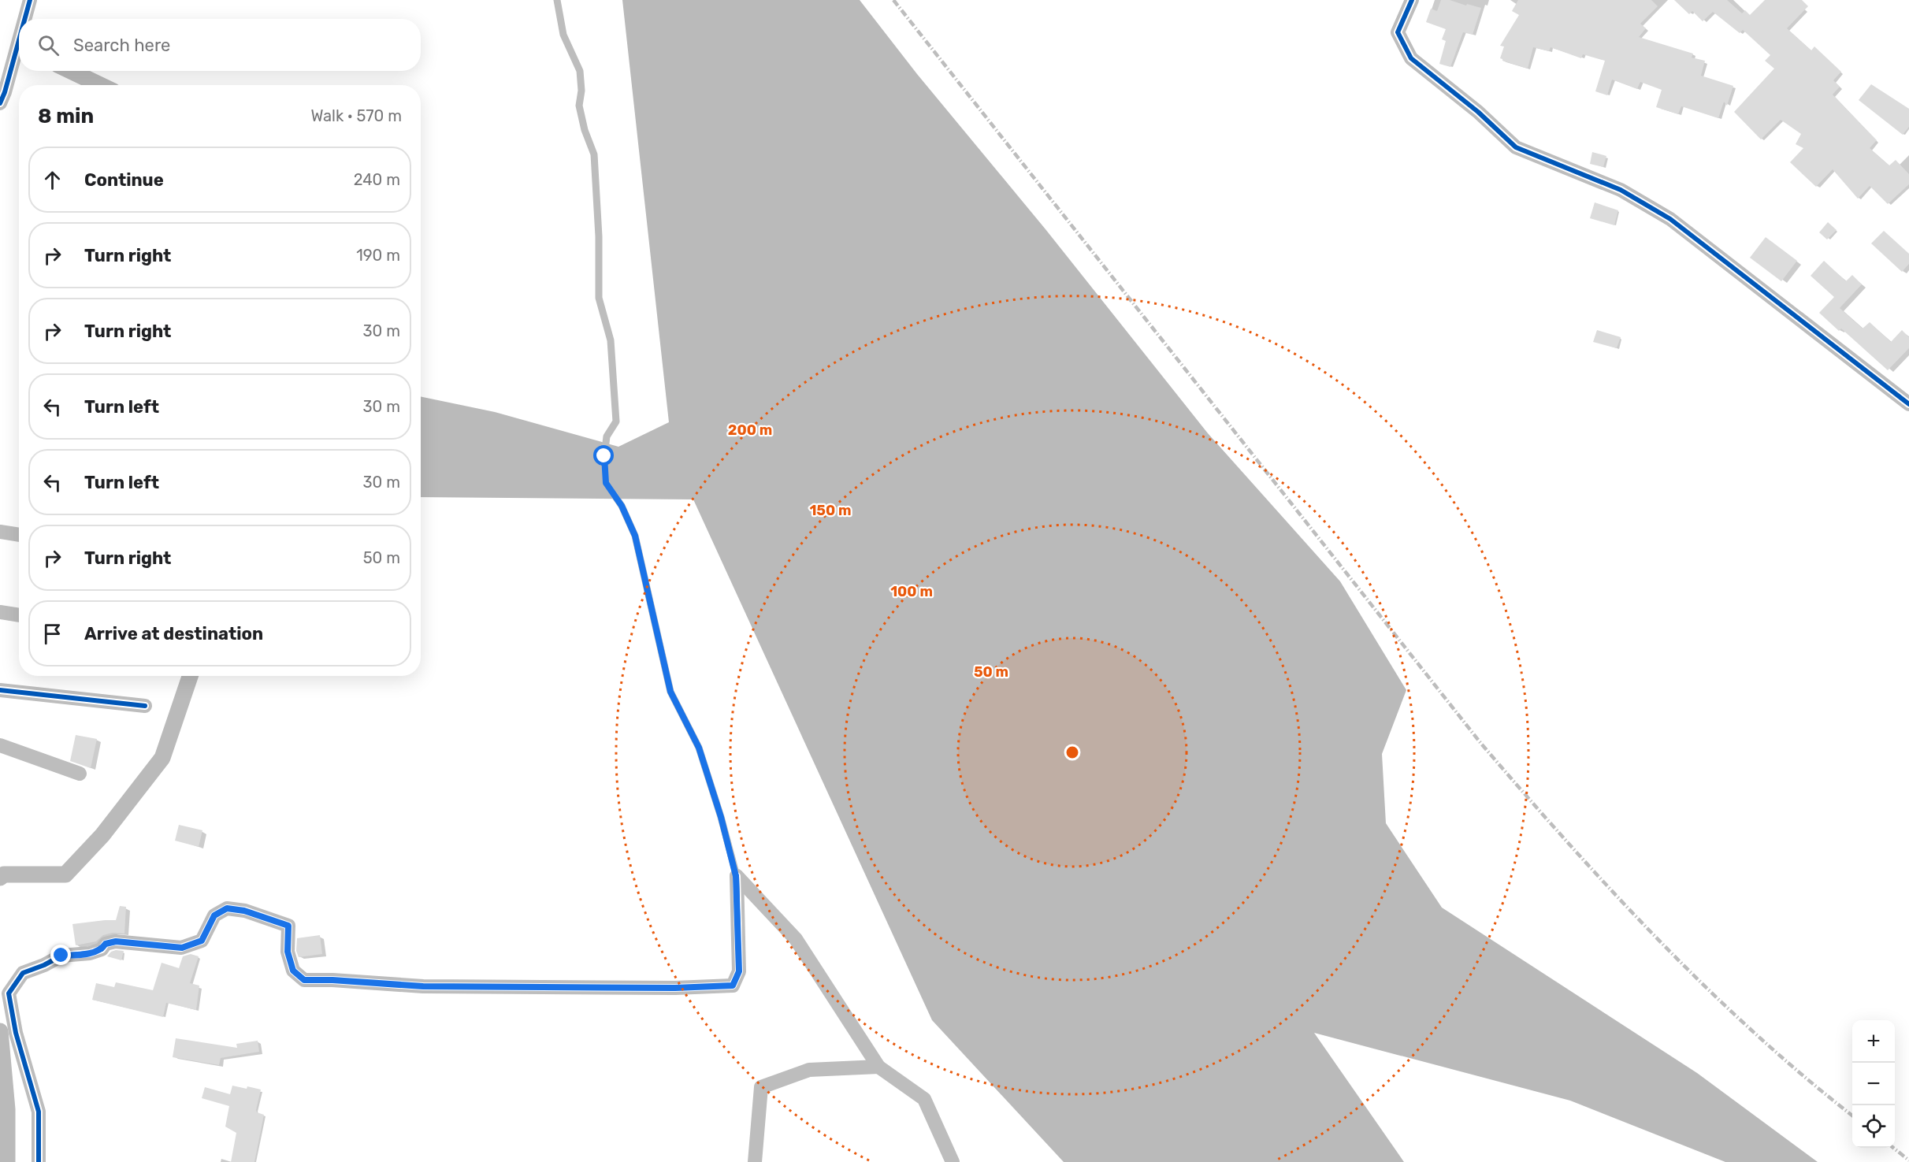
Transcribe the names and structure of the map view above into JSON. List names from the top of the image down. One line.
{"page":{"search":"Search here","heading":["8 min","Walk · 570 m"],"list":[["Continue","240 m"],["Turn right","190 m"],["Turn right","30 m"],["Turn left","30 m"],["Turn left","30 m"],["Turn right","50 m"],"Arrive at destination"],"map_buttons":["+","−"]},"rings":["200 m","150 m","100 m","50 m"]}
